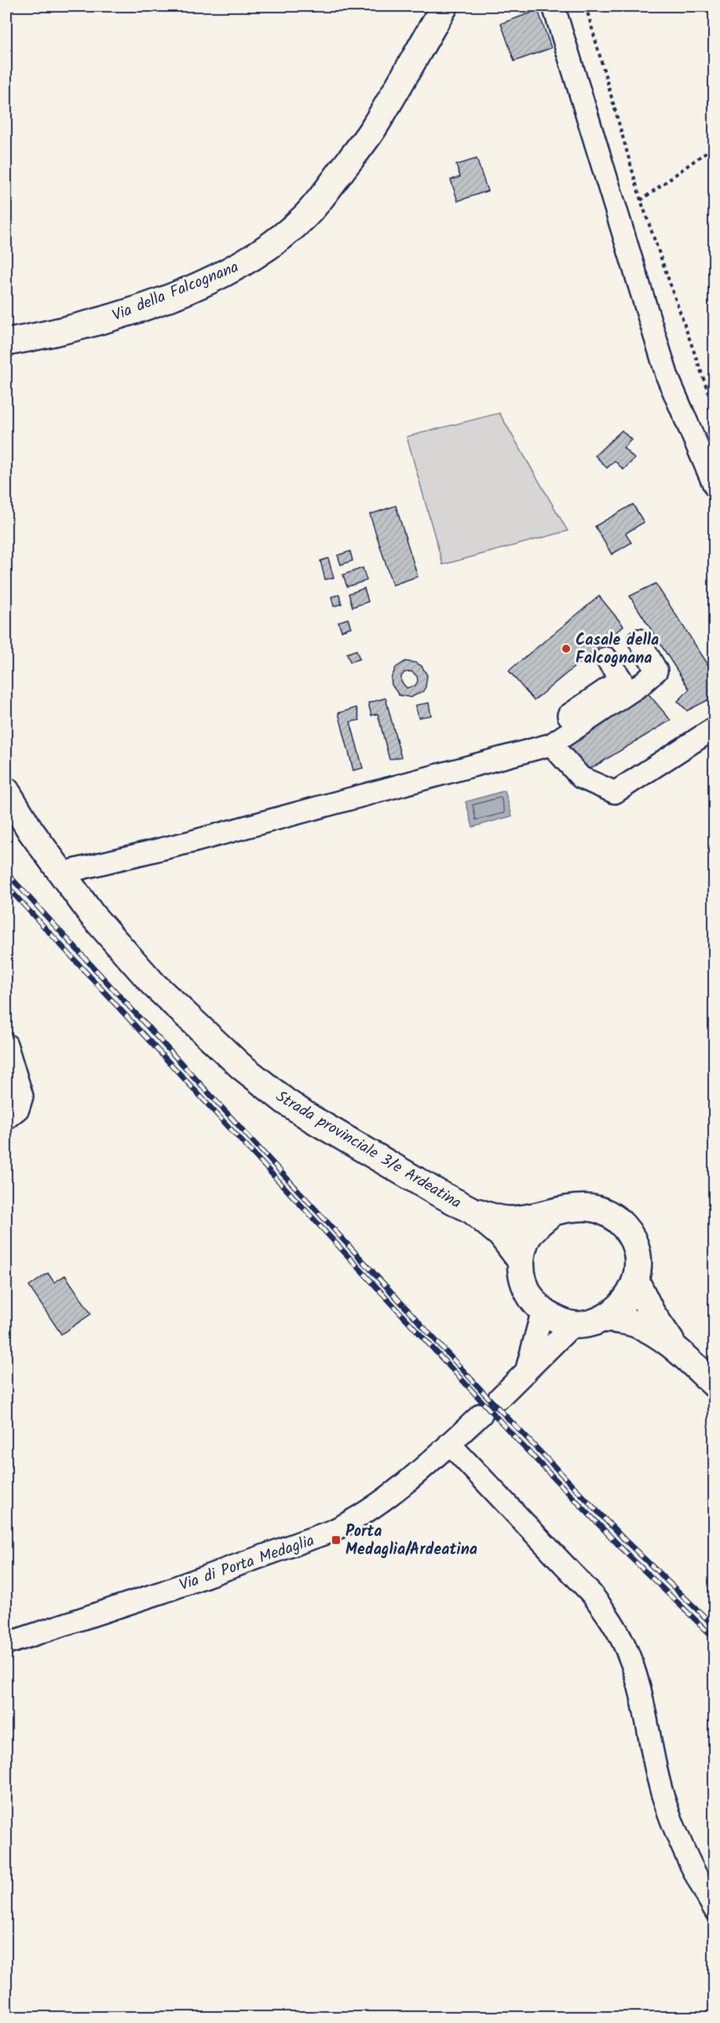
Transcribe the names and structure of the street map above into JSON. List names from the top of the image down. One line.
{"streets":{"main road":["Via della Falcognana","Strada provinciale 3/e Ardeatina"],"street":["Via di Porta Medaglia"]},"places":{"other":["Casale della Falcognana"],"transit":["Porta Medaglia/Ardeatina"]}}
